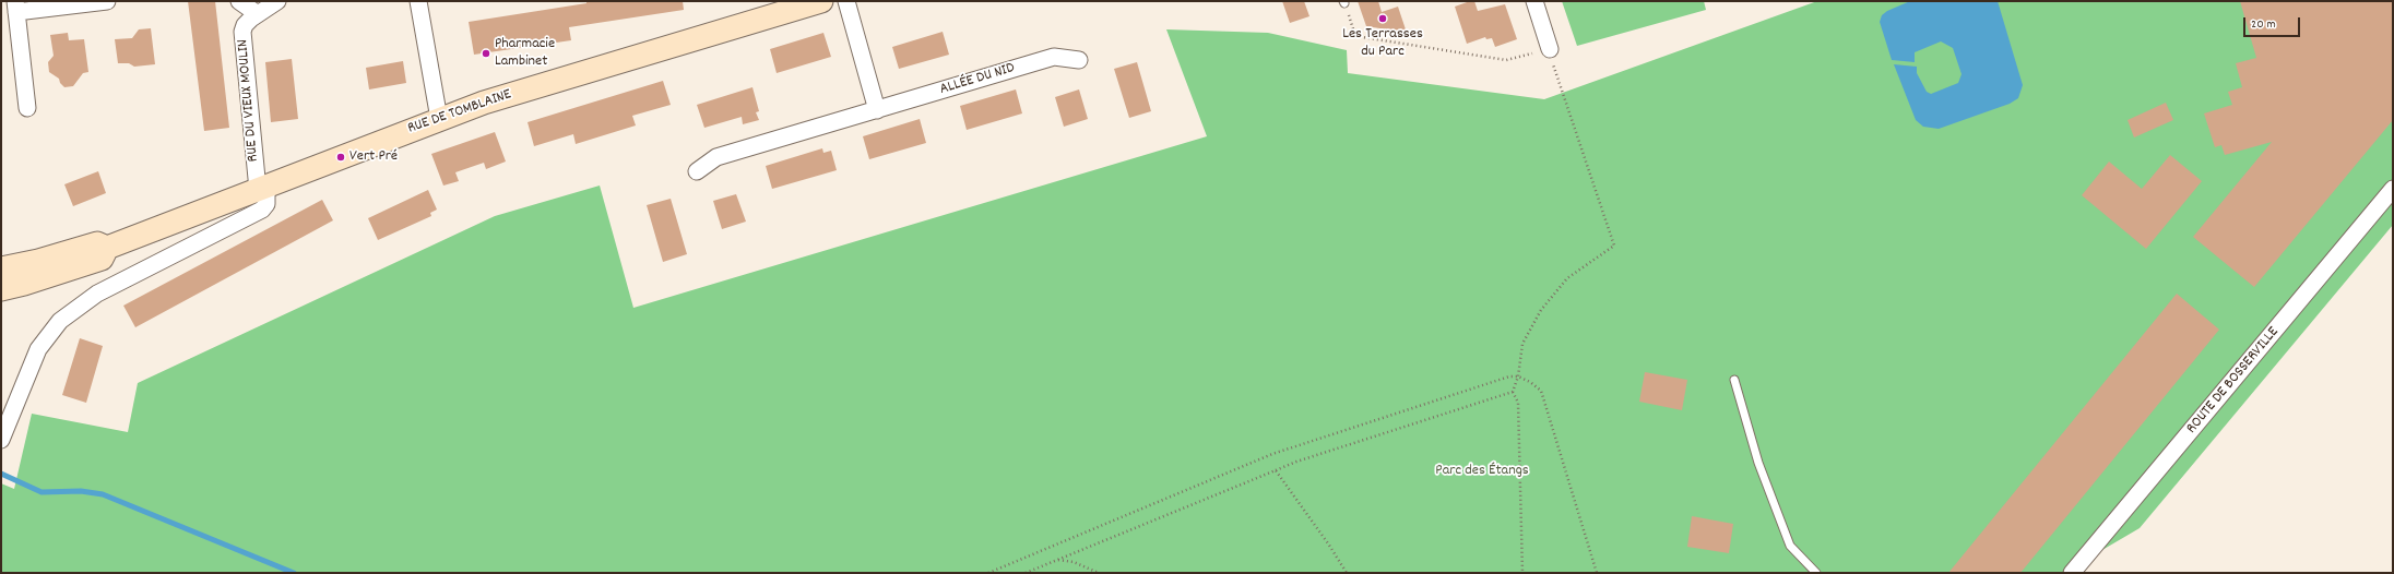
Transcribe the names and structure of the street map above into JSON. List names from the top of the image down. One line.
{"streets":{"main road":["RUE DE TOMBLAINE"],"street":["ALLÉE DU NID","RUE DU VIEUX MOULIN","ROUTE DE BOSSERVILLE"]},"crossings":[["RUE DU VIEUX MOULIN","RUE DE TOMBLAINE"]],"parks":["Parc des Étangs"],"places":["Les Terrasses du Parc","Pharmacie Lambinet","Vert Pré"],"scale_bar":"20 m"}
